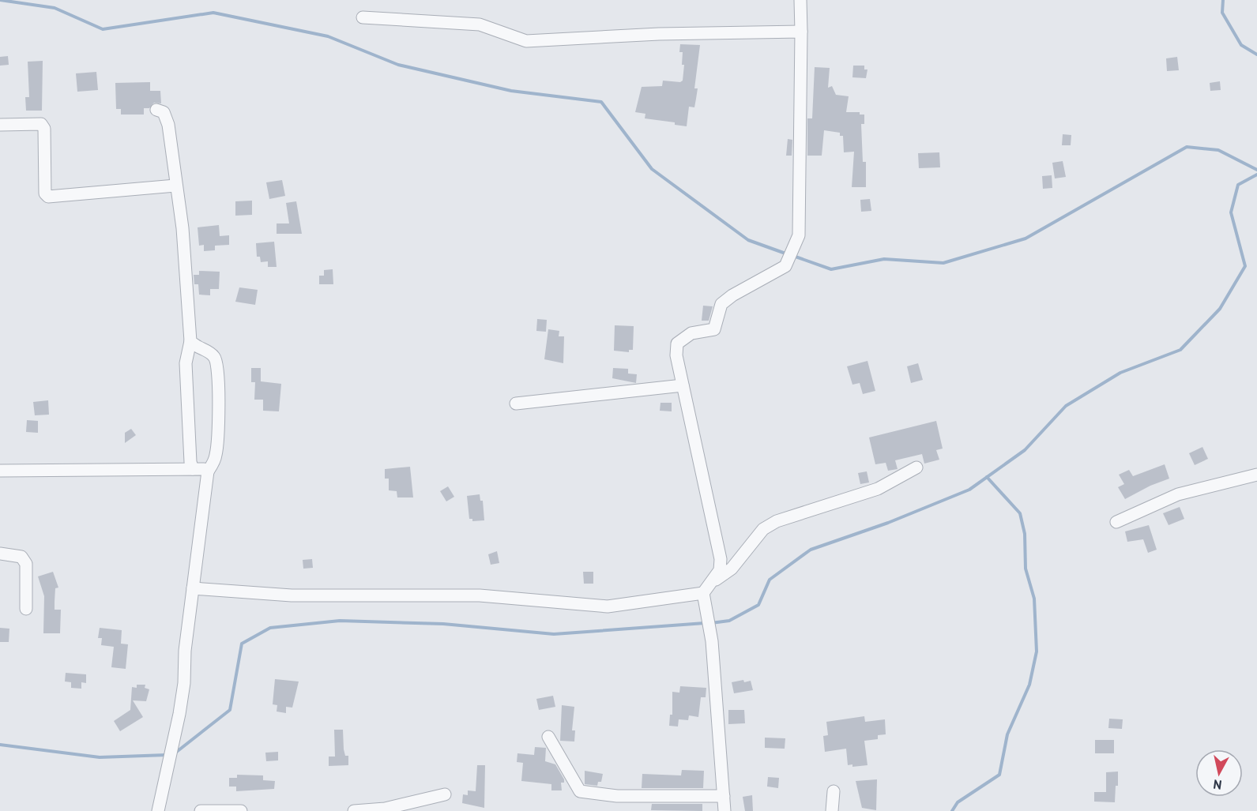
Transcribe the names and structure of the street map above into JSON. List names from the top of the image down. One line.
{"north":"bottom"}
